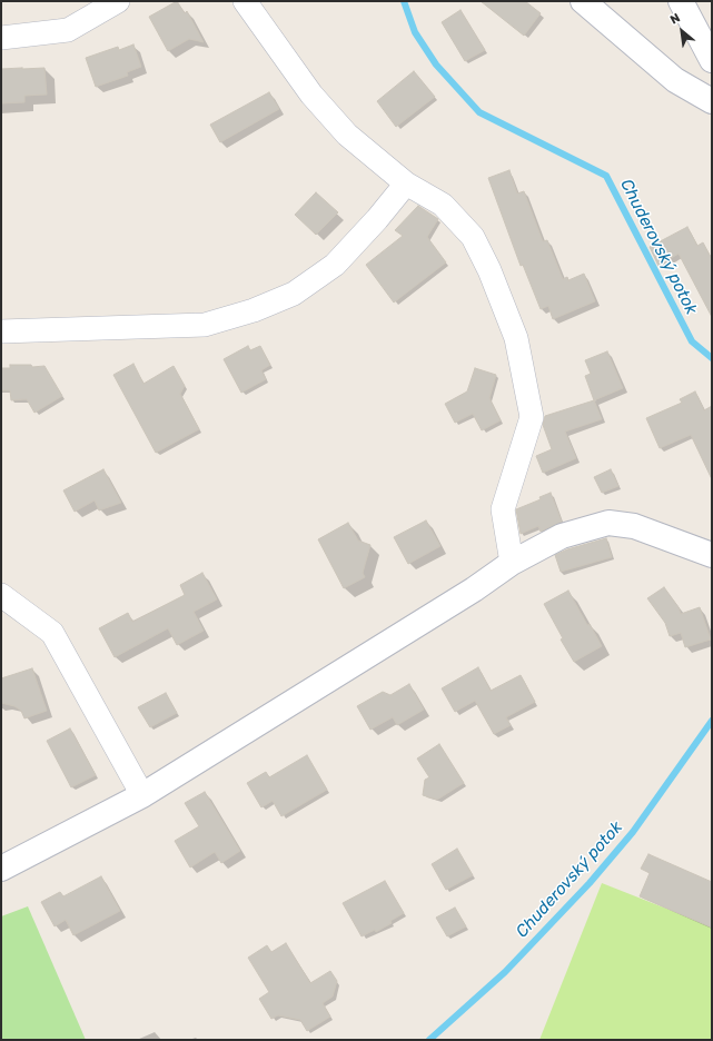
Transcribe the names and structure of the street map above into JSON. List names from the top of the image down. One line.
{"water":["Chuderovský potok"],"north":"top left"}
